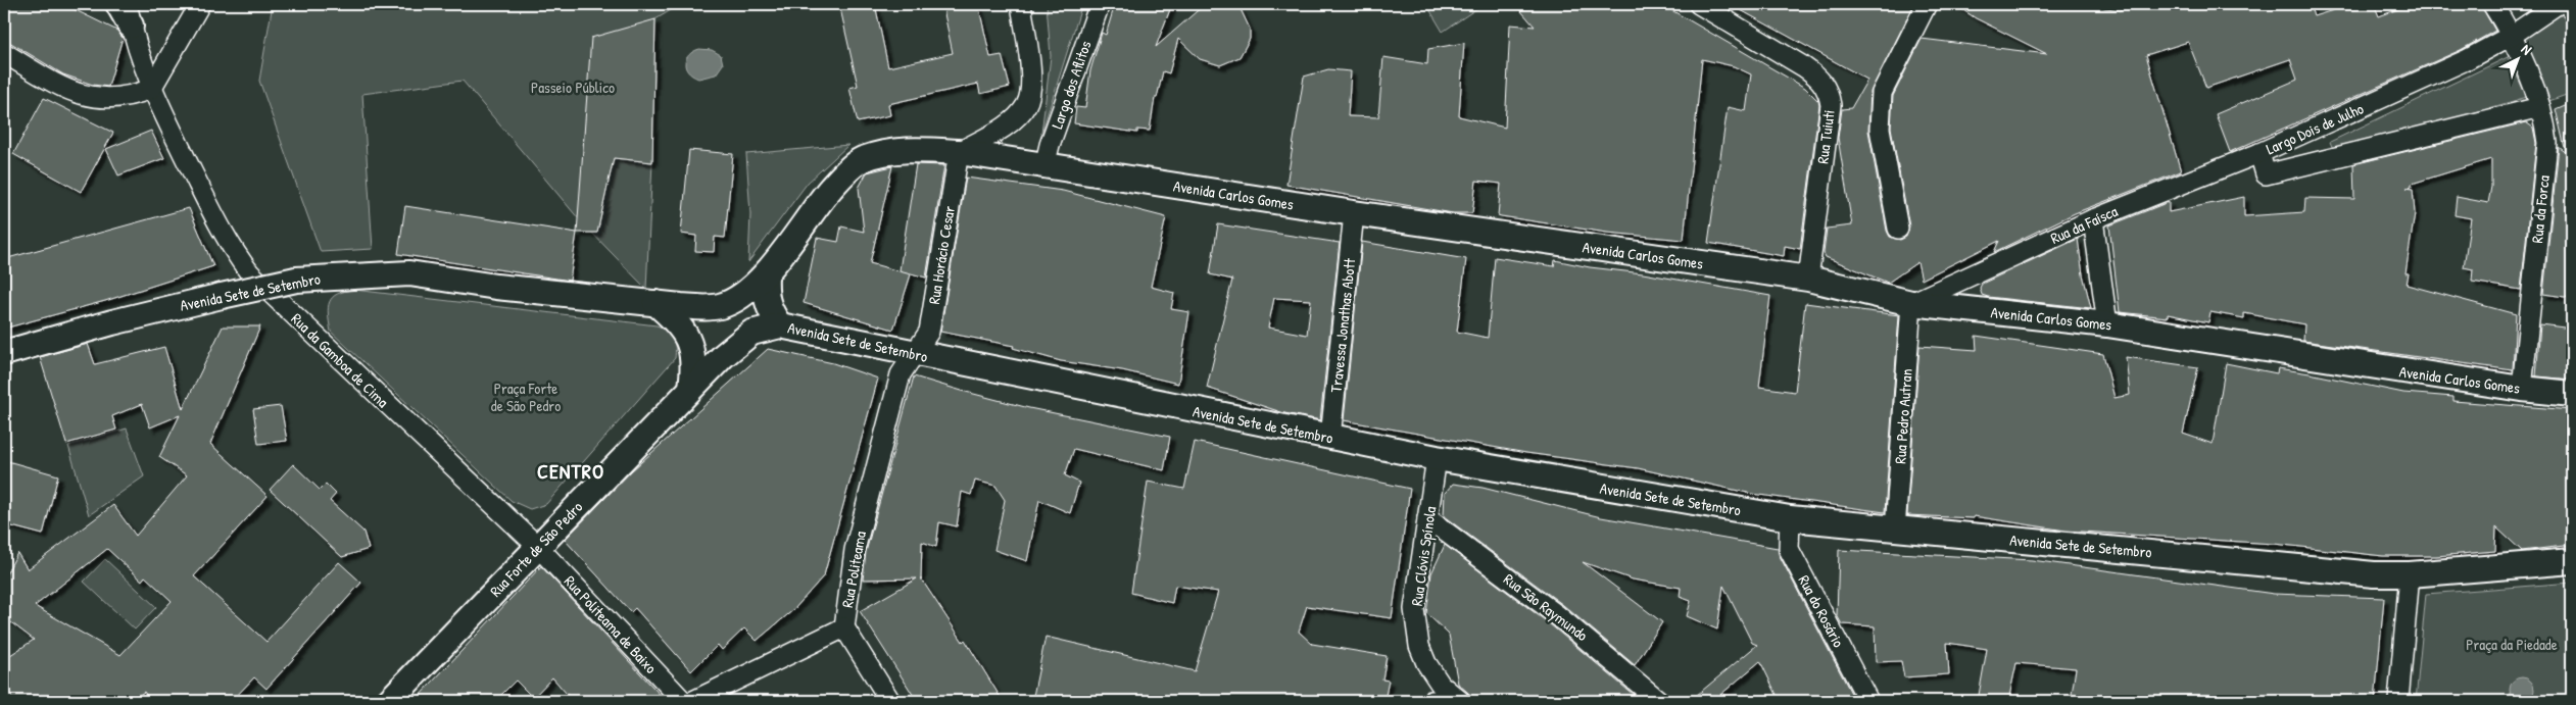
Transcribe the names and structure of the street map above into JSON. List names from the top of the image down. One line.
{"streets":{"main road":["Avenida Carlos Gomes","Avenida Sete de Setembro","Rua Forte de São Pedro"],"street":["Largo dos Aflitos","Largo Dois de Julho","Rua Tuiuti","Rua da Forca","Rua da Faísca","Rua Horácio Cesar","Travessa Jonathas Abott","Rua da Gamboa de Cima","Rua Pedro Autran","Rua Clóvis Spínola","Rua Politeama","Rua São Raymundo","Rua do Rosário","Rua Politeama de Baixo"]},"crossings":[["Largo dos Aflitos","Avenida Carlos Gomes"],["Largo Dois de Julho","Rua da Forca"],["Largo Dois de Julho","Rua da Faísca"],["Rua Tuiuti","Avenida Carlos Gomes"],["Avenida Carlos Gomes","Rua da Forca"],["Avenida Carlos Gomes","Rua da Faísca"],["Avenida Carlos Gomes","Rua Horácio Cesar"],["Avenida Carlos Gomes","Avenida Sete de Setembro"],["Avenida Carlos Gomes","Travessa Jonathas Abott"],["Avenida Carlos Gomes","Rua Pedro Autran"],["Rua da Faísca","Rua Pedro Autran"],["Rua Horácio Cesar","Avenida Sete de Setembro"],["Rua Horácio Cesar","Rua Politeama"],["Avenida Sete de Setembro","Travessa Jonathas Abott"],["Avenida Sete de Setembro","Rua Pedro Autran"],["Avenida Sete de Setembro","Rua Forte de São Pedro"],["Avenida Sete de Setembro","Rua Clóvis Spínola"],["Avenida Sete de Setembro","Rua Politeama"],["Avenida Sete de Setembro","Rua do Rosário"],["Rua da Gamboa de Cima","Rua Forte de São Pedro"],["Rua da Gamboa de Cima","Rua Politeama de Baixo"],["Rua Forte de São Pedro","Rua Politeama de Baixo"],["Rua Clóvis Spínola","Rua São Raymundo"]],"districts":["CENTRO"],"parks":["Passeio Público","Praça Forte de São Pedro","Praça da Piedade"],"north":"top right"}
